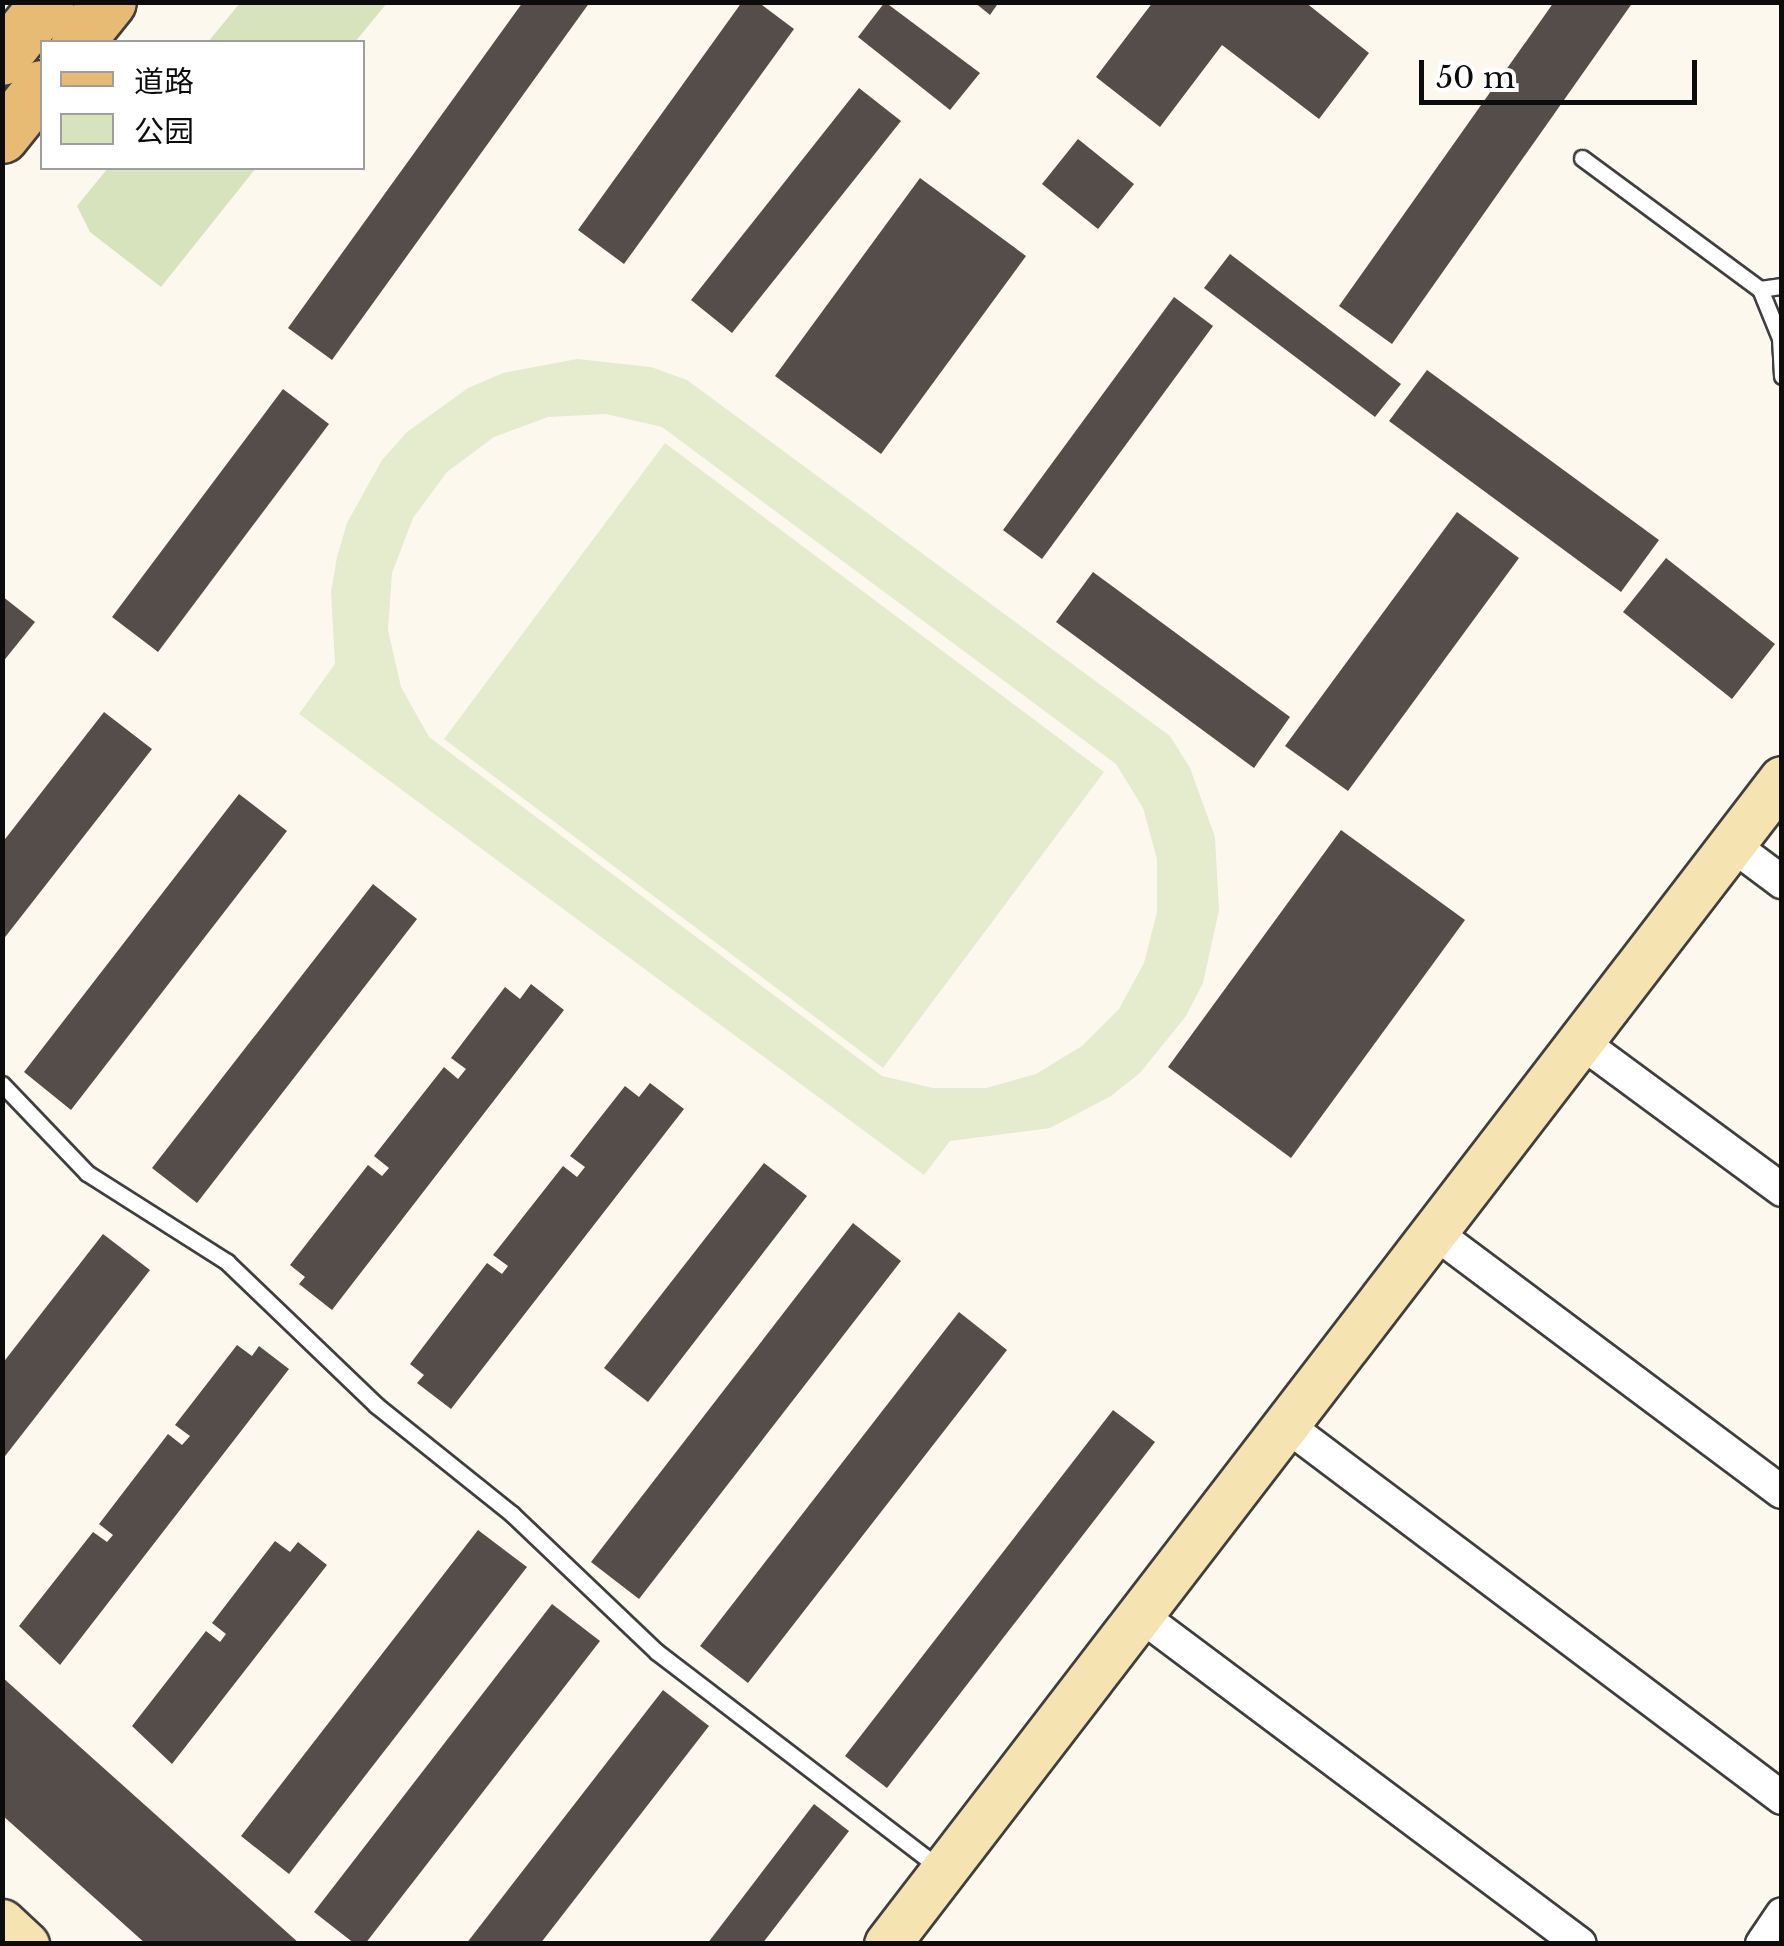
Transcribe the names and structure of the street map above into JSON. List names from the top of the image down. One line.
{"legend":["道路","公园"],"scale_bar":"50 m"}
